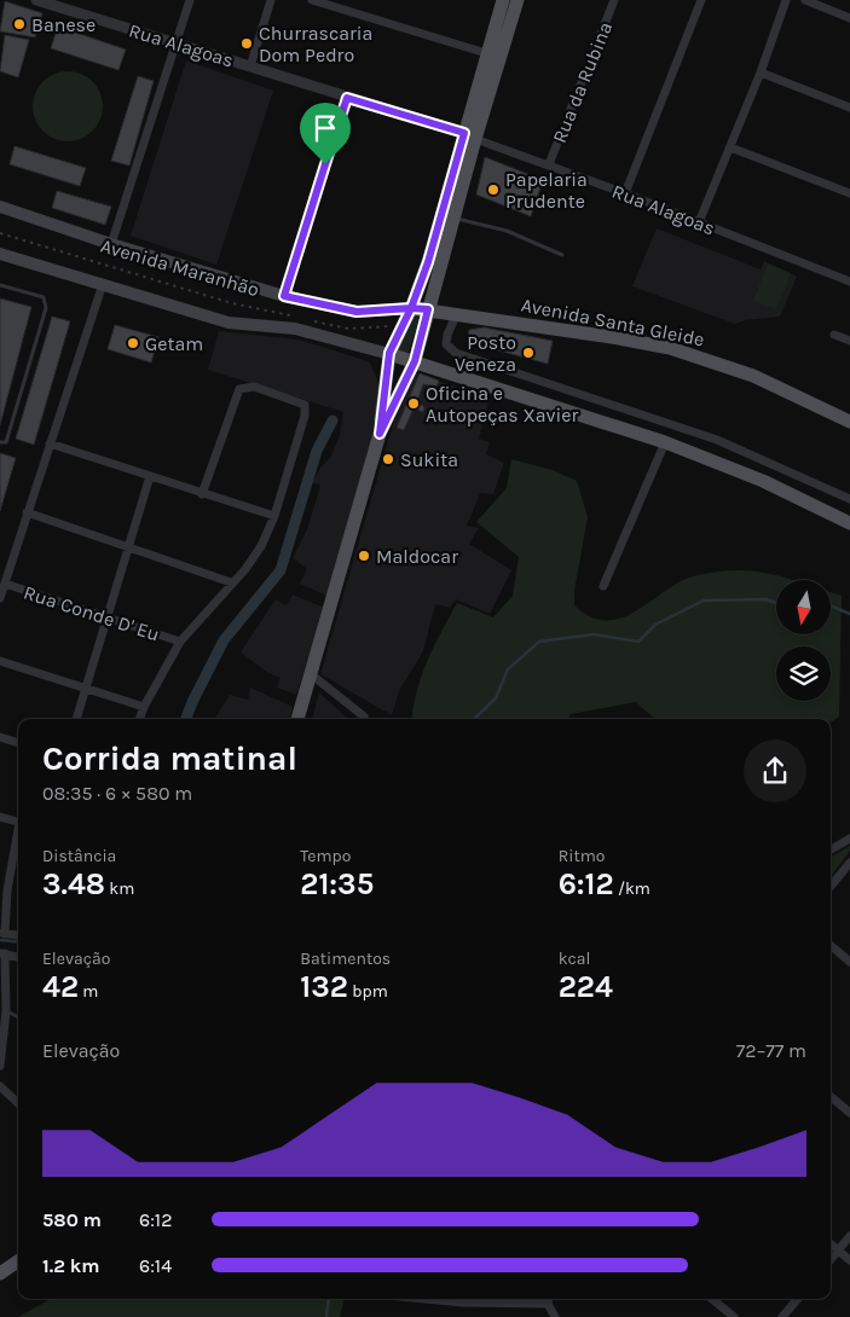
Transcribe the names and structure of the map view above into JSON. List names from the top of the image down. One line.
{"streets":{"main road":["Avenida Maranhão","Avenida Santa Gleide"],"street":["Rua Alagoas","Rua da Rubina","Rua Conde D' Eu"]},"crossings":[["Rua Alagoas","Rua da Rubina"]],"places":["Banese","Churrascaria Dom Pedro","Papelaria Prudente","Getam","Posto Veneza","Oficina e Autopeças Xavier","Sukita","Maldocar"],"north":"bottom","page":{"heading":["Corrida matinal","08:35 · 6 × 580 m"],"stats":[["Distância","3.48 km"],["Tempo","21:35"],["Ritmo","6:12 /km"],["Elevação","42 m"],["Batimentos","132 bpm"],["kcal","224"]],"chart":["Elevação","72–77 m"],"list":[{"name":"580 m","note":"6:12"},{"name":"1.2 km","note":"6:14"}]}}
